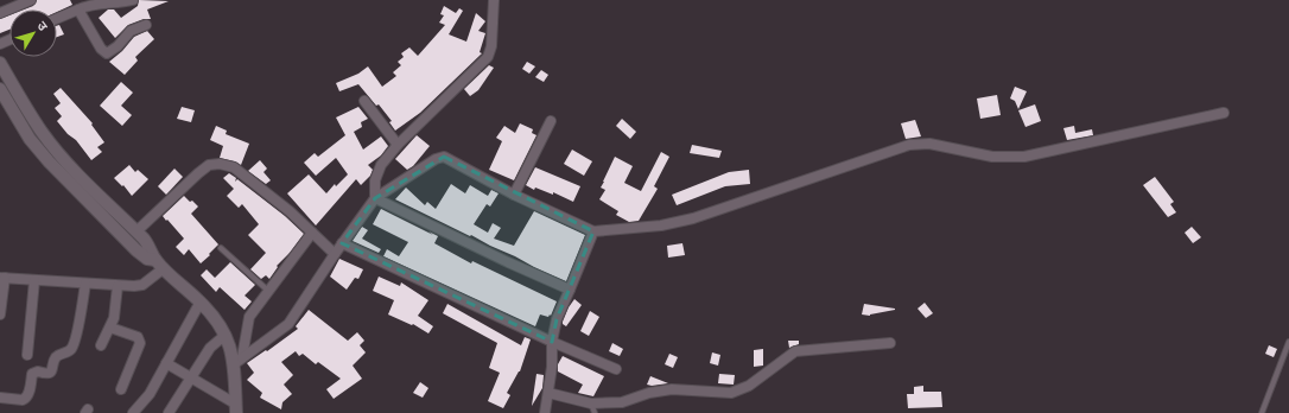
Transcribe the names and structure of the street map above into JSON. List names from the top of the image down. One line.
{"north":"top right"}
